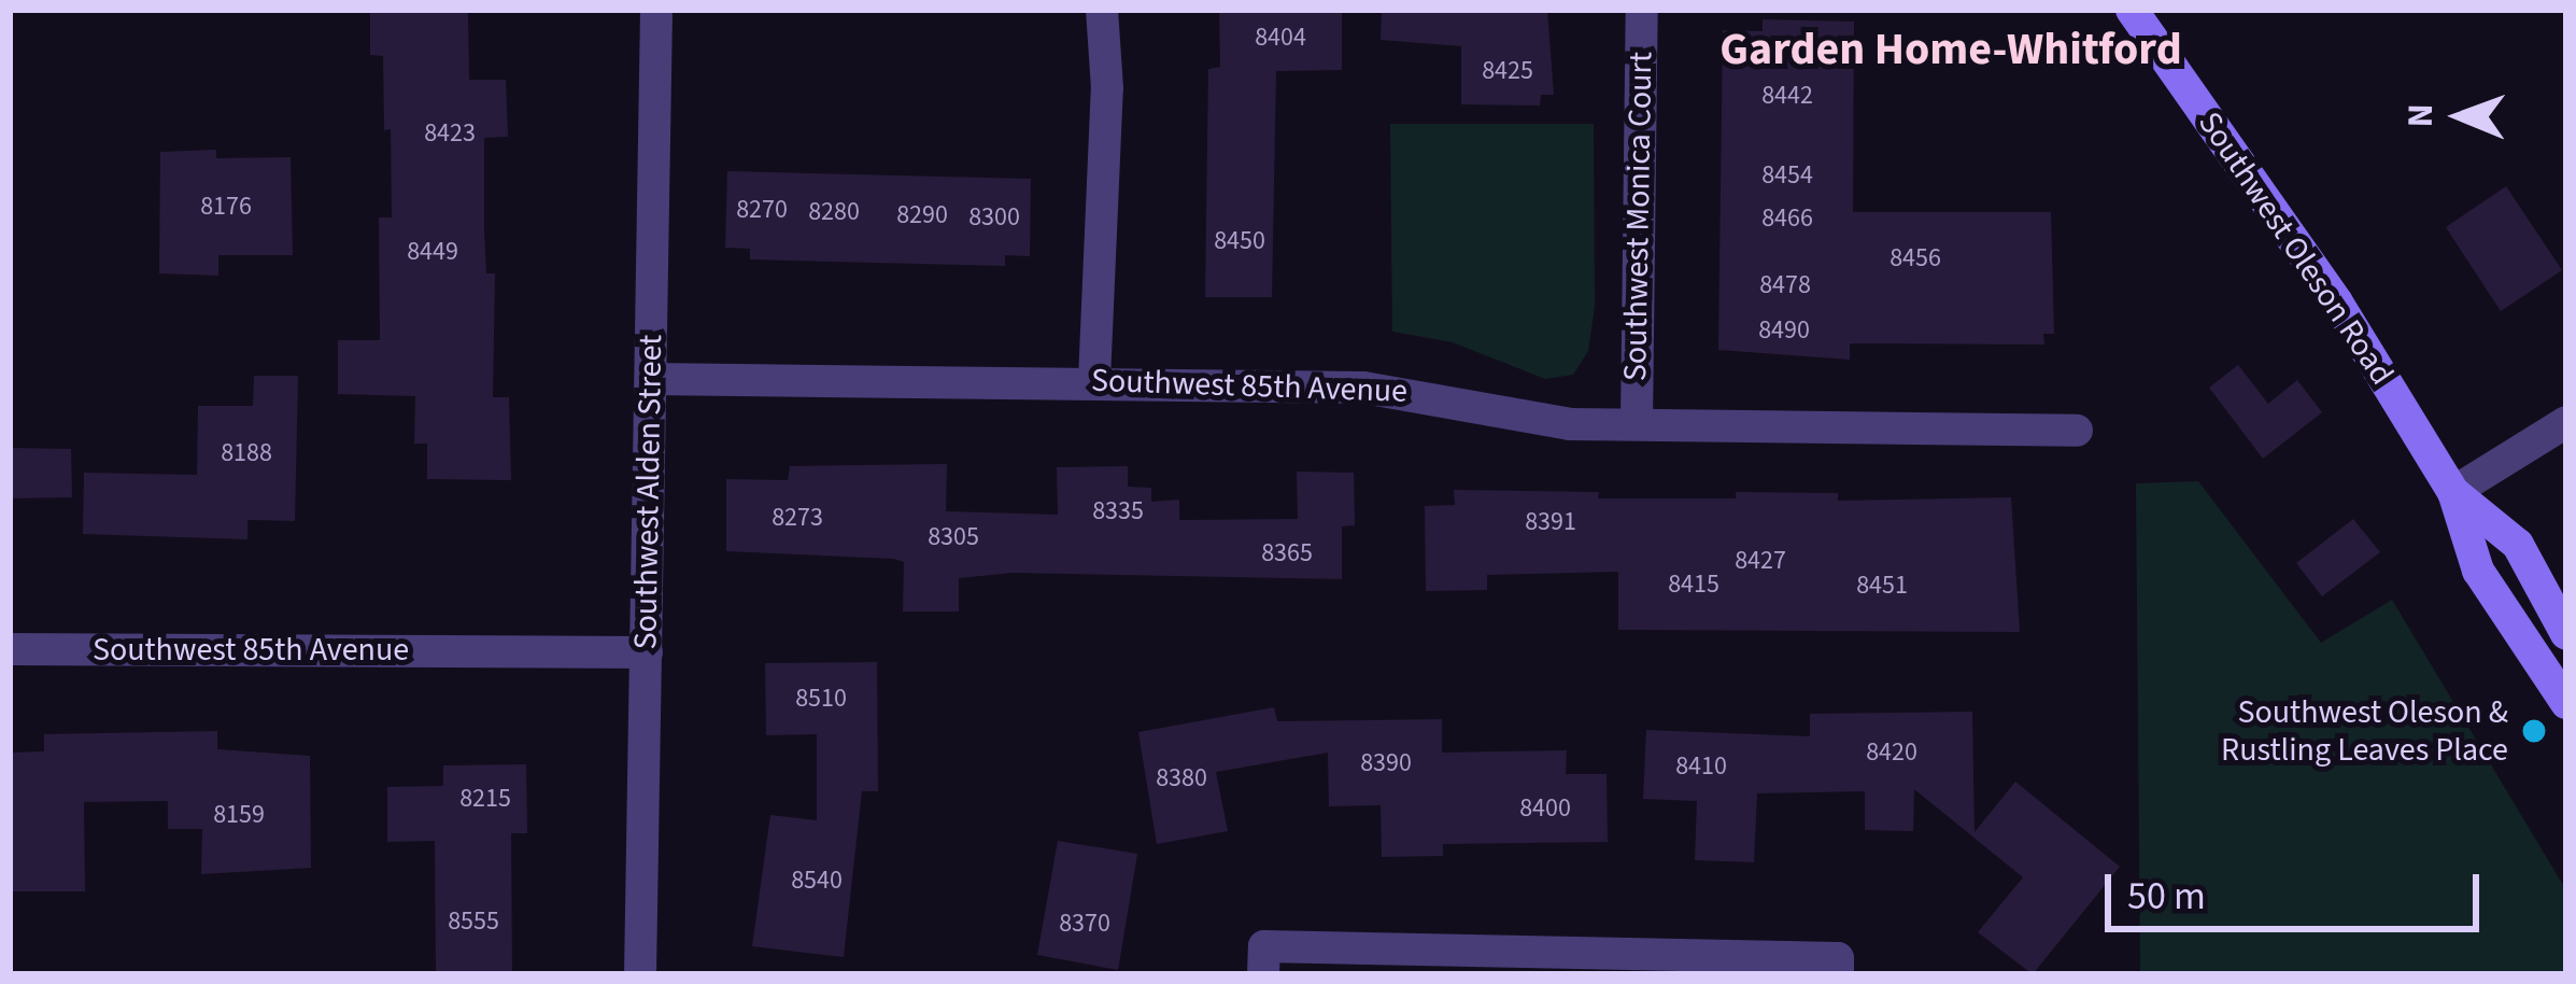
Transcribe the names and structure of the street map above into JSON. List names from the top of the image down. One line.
{"streets":{"main road":["Southwest Oleson Road"],"street":["Southwest Monica Court","Southwest 85th Avenue","Southwest Alden Street"]},"crossings":[["Southwest Monica Court","Southwest 85th Avenue"],["Southwest 85th Avenue","Southwest Alden Street"]],"districts":["Garden Home-Whitford"],"places":["Southwest Oleson & Rustling Leaves Place"],"house_numbers":["8404","8425","8442","8423","8454","8176","8270","8280","8290","8300","8466","8450","8449","8456","8478","8490","8188","8335","8273","8391","8305","8365","8427","8415","8451","8510","8420","8390","8410","8380","8215","8400","8159","8540","8555","8370"],"scale_bar":"50 m","north":"left"}
